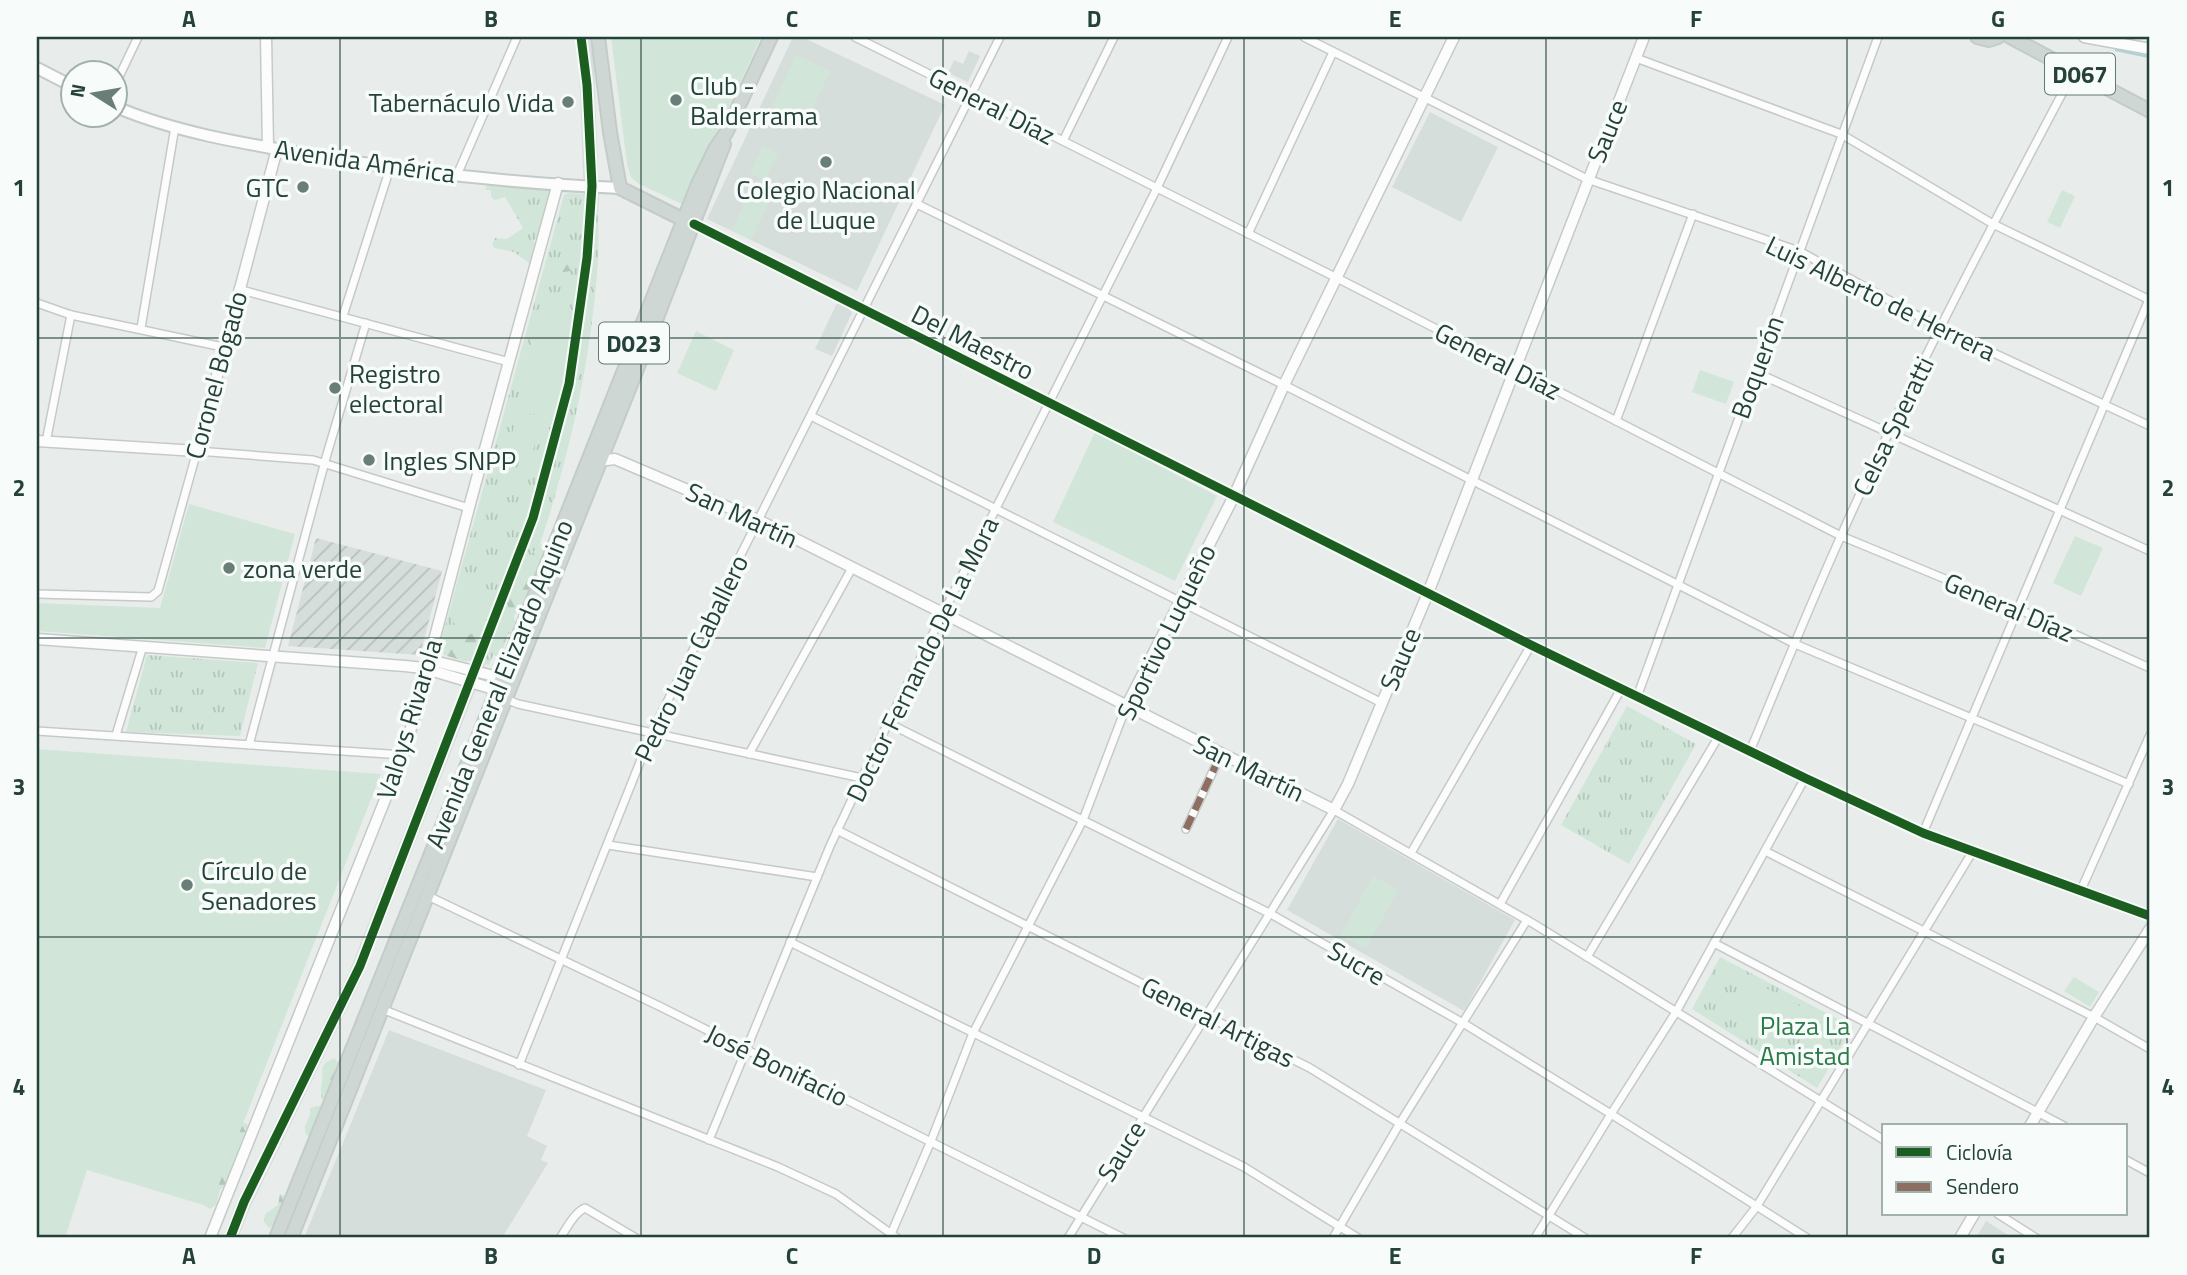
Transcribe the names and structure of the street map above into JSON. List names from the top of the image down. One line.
{"streets":{"main road":["D067","Avenida América","D023","Avenida General Elizardo Aquino"],"street":["General Díaz","Sauce","Luis Alberto de Herrera","Del Maestro","Boquerón","Coronel Bogado","Celsa Speratti","San Martín","Sportivo Luqueño","Pedro Juan Caballero","Doctor Fernando De La Mora","Valoys Rivarola","Sucre","General Artigas","José Bonifacio"]},"crossings":[["D067","Celsa Speratti"],["General Díaz","Sauce"],["General Díaz","Boquerón"],["General Díaz","Celsa Speratti"],["General Díaz","Sportivo Luqueño"],["General Díaz","Pedro Juan Caballero"],["General Díaz","Doctor Fernando De La Mora"],["Sauce","Luis Alberto de Herrera"],["Sauce","Del Maestro"],["Sauce","San Martín"],["Sauce","Sucre"],["Sauce","General Artigas"],["Sauce","José Bonifacio"],["Avenida América","Coronel Bogado"],["Avenida América","Valoys Rivarola"],["Luis Alberto de Herrera","Boquerón"],["Luis Alberto de Herrera","Celsa Speratti"],["Luis Alberto de Herrera","Sportivo Luqueño"],["Del Maestro","Boquerón"],["Del Maestro","Celsa Speratti"],["Del Maestro","Sportivo Luqueño"],["Del Maestro","Pedro Juan Caballero"],["Del Maestro","Doctor Fernando De La Mora"],["Del Maestro","Avenida General Elizardo Aquino"],["San Martín","Sportivo Luqueño"],["San Martín","Pedro Juan Caballero"],["San Martín","Doctor Fernando De La Mora"],["San Martín","Avenida General Elizardo Aquino"],["Sportivo Luqueño","Sucre"],["Sportivo Luqueño","General Artigas"],["Sportivo Luqueño","José Bonifacio"],["Pedro Juan Caballero","José Bonifacio"],["Doctor Fernando De La Mora","Sucre"],["Doctor Fernando De La Mora","General Artigas"],["Doctor Fernando De La Mora","José Bonifacio"],["Avenida General Elizardo Aquino","José Bonifacio"]],"parks":["Plaza La Amistad"],"places":["Club - Balderrama","Tabernáculo Vida","Colegio Nacional de Luque","GTC","Registro electoral","Ingles SNPP","zona verde","Círculo de Senadores"],"legend":["Ciclovía","Sendero"],"north":"left","grid":{"columns":["A","B","C","D","E","F","G"],"rows":["1","2","3","4"]}}
